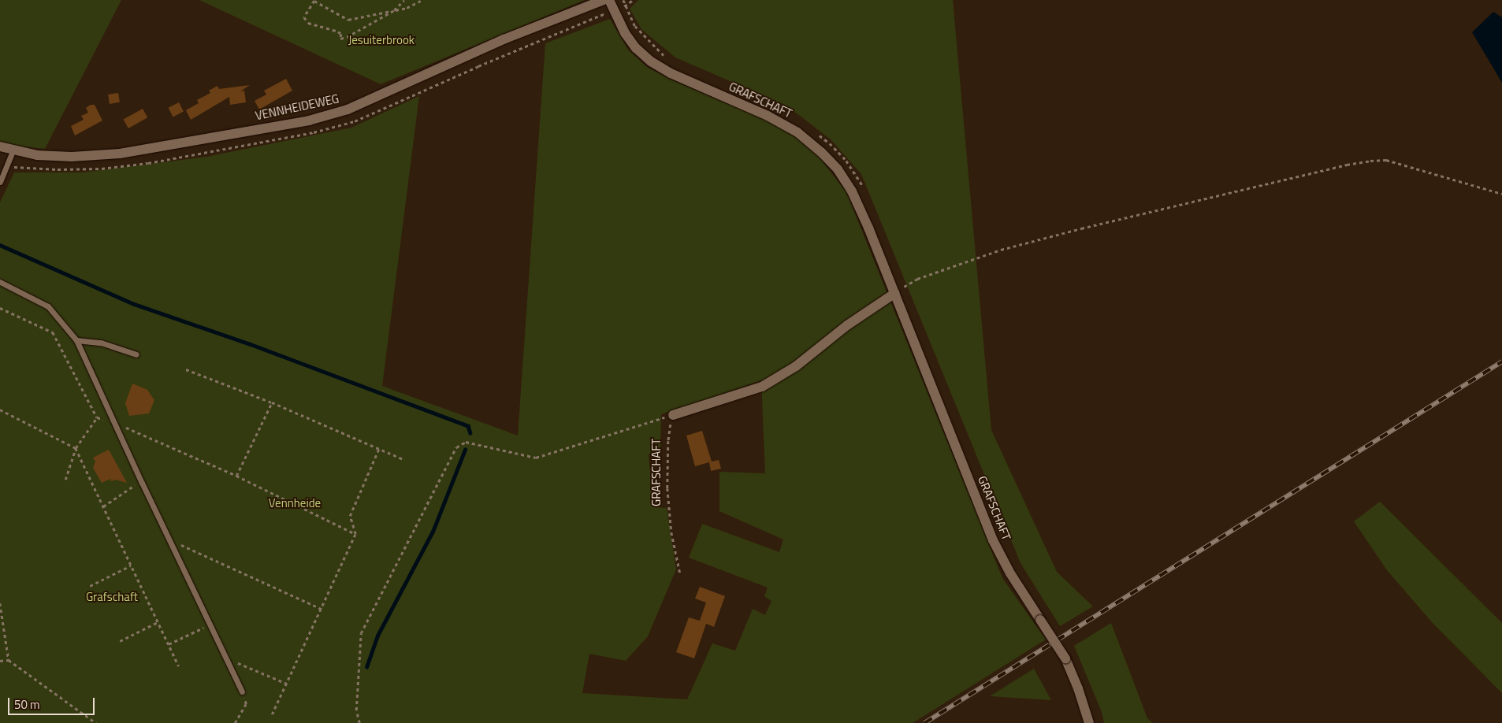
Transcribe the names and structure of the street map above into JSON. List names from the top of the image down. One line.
{"streets":{"street":["GRAFSCHAFT","VENNHEIDEWEG"]},"parks":["Jesuiterbrook","Vennheide","Grafschaft"],"scale_bar":"50 m"}
